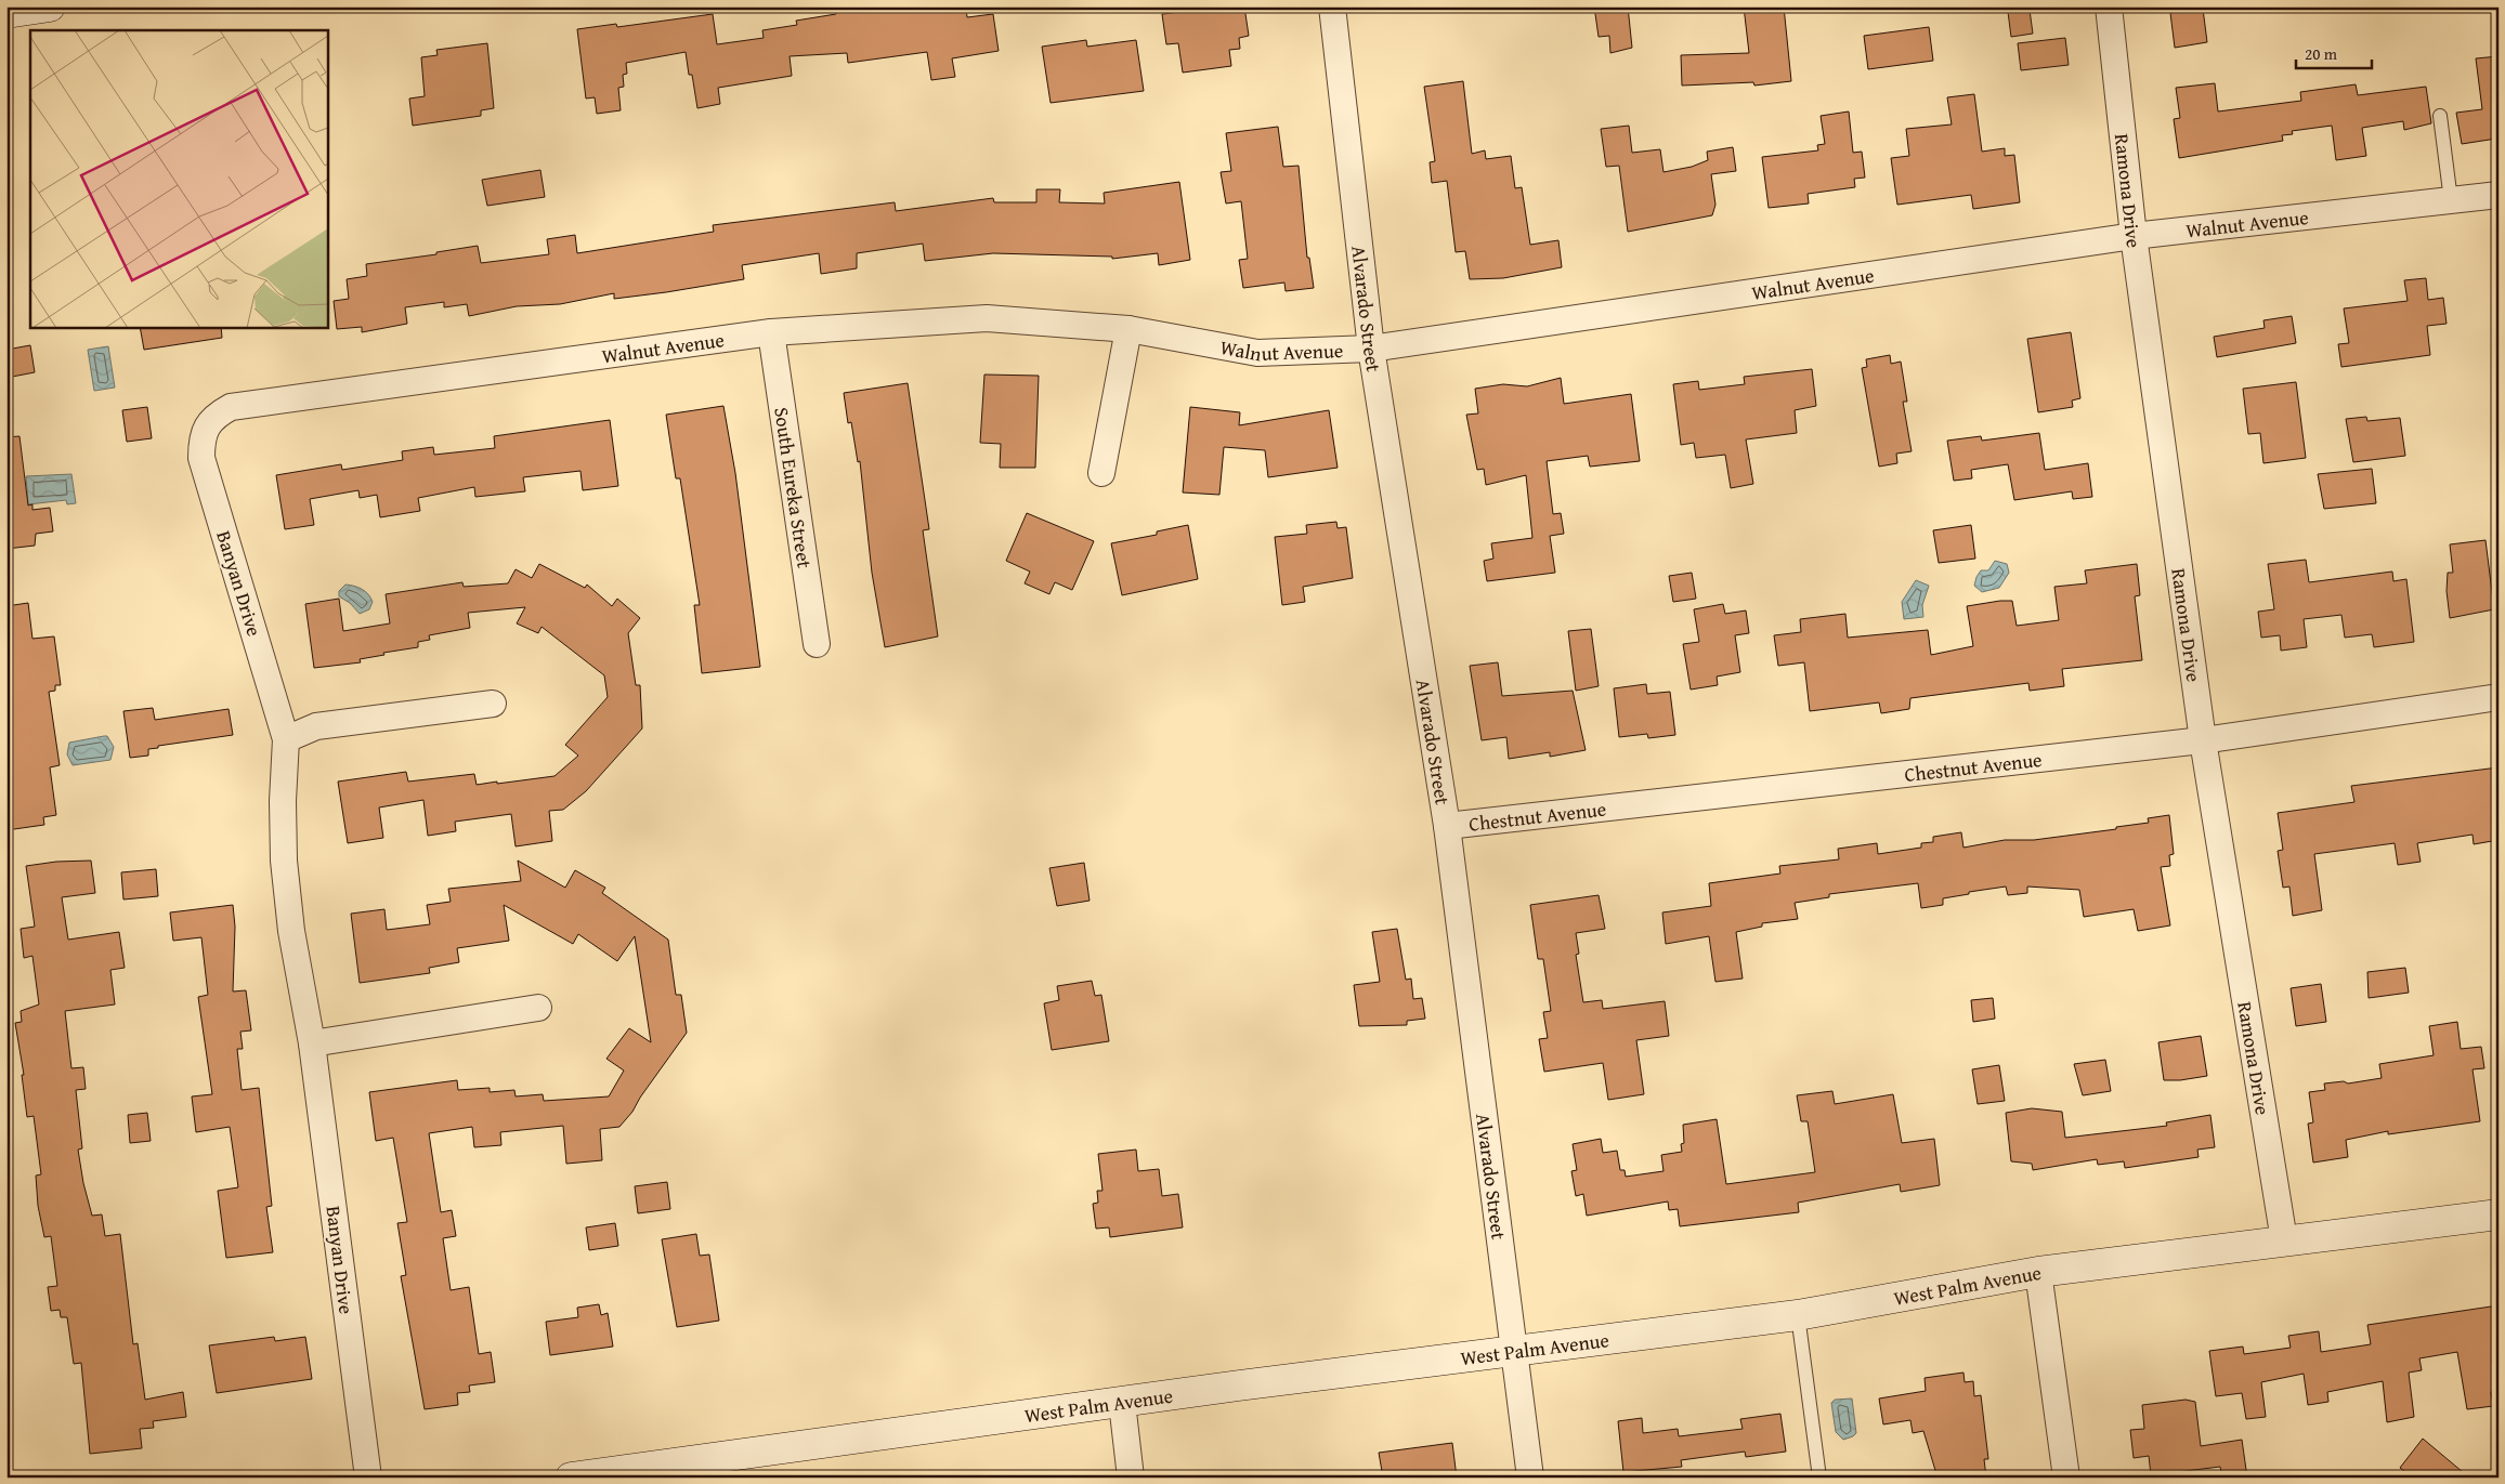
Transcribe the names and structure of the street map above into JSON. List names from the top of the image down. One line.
{"streets":{"street":["Ramona Drive","Walnut Avenue","Alvarado Street","South Eureka Street","Banyan Drive","Chestnut Avenue","West Palm Avenue"]},"crossings":[["Ramona Drive","Walnut Avenue"],["Ramona Drive","Chestnut Avenue"],["Ramona Drive","West Palm Avenue"],["Walnut Avenue","Alvarado Street"],["Walnut Avenue","South Eureka Street"],["Walnut Avenue","Banyan Drive"],["Alvarado Street","Chestnut Avenue"],["Alvarado Street","West Palm Avenue"]],"scale_bar":"20 m"}
